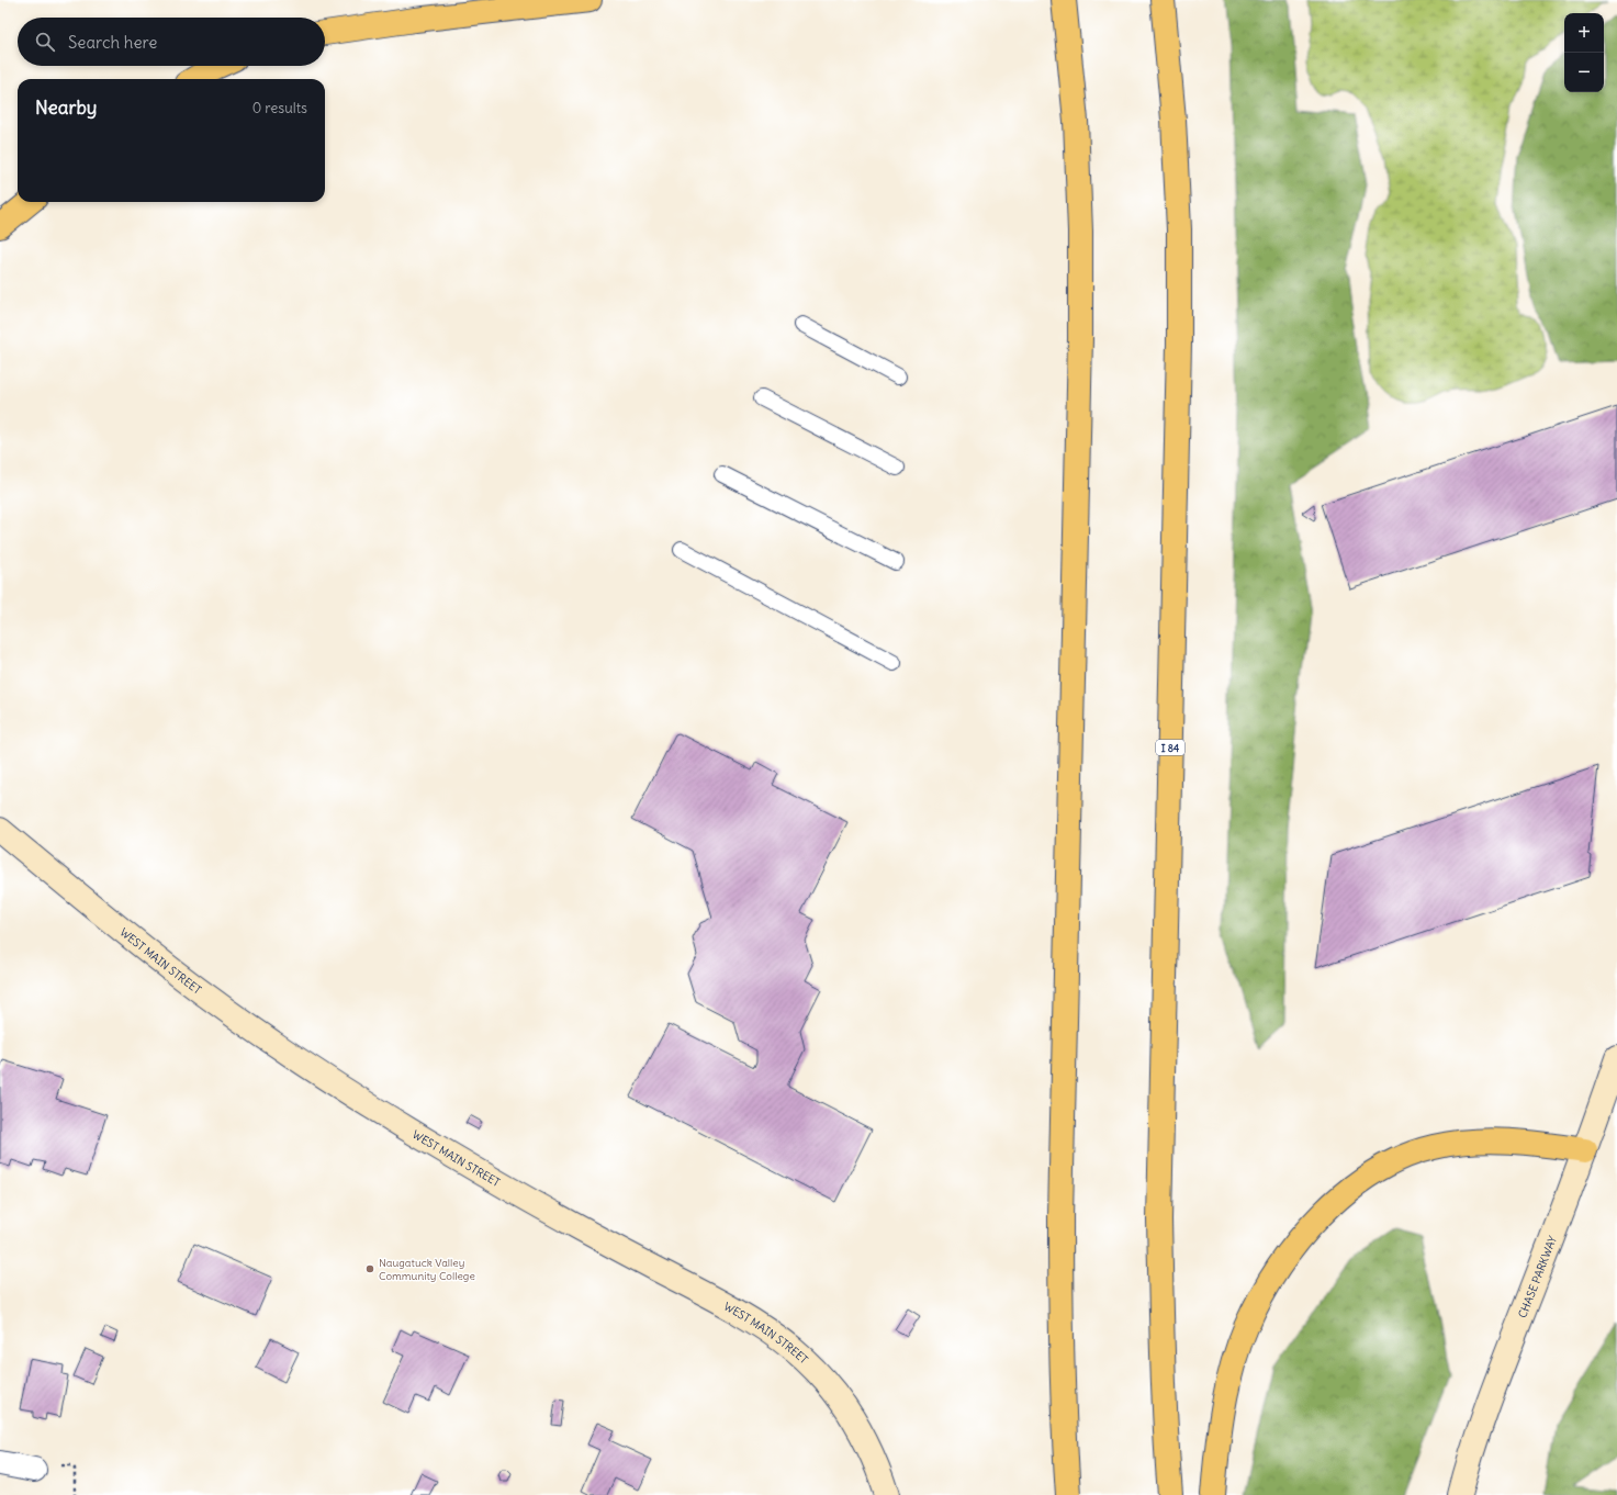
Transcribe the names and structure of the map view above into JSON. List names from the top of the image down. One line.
{"streets":{"highway":["I 84"],"main road":["WEST MAIN STREET","CHASE PARKWAY"]},"places":["Naugatuck Valley Community College"],"page":{"map_buttons":["+","−"],"search":"Search here","heading":["Nearby","0 results"]}}
